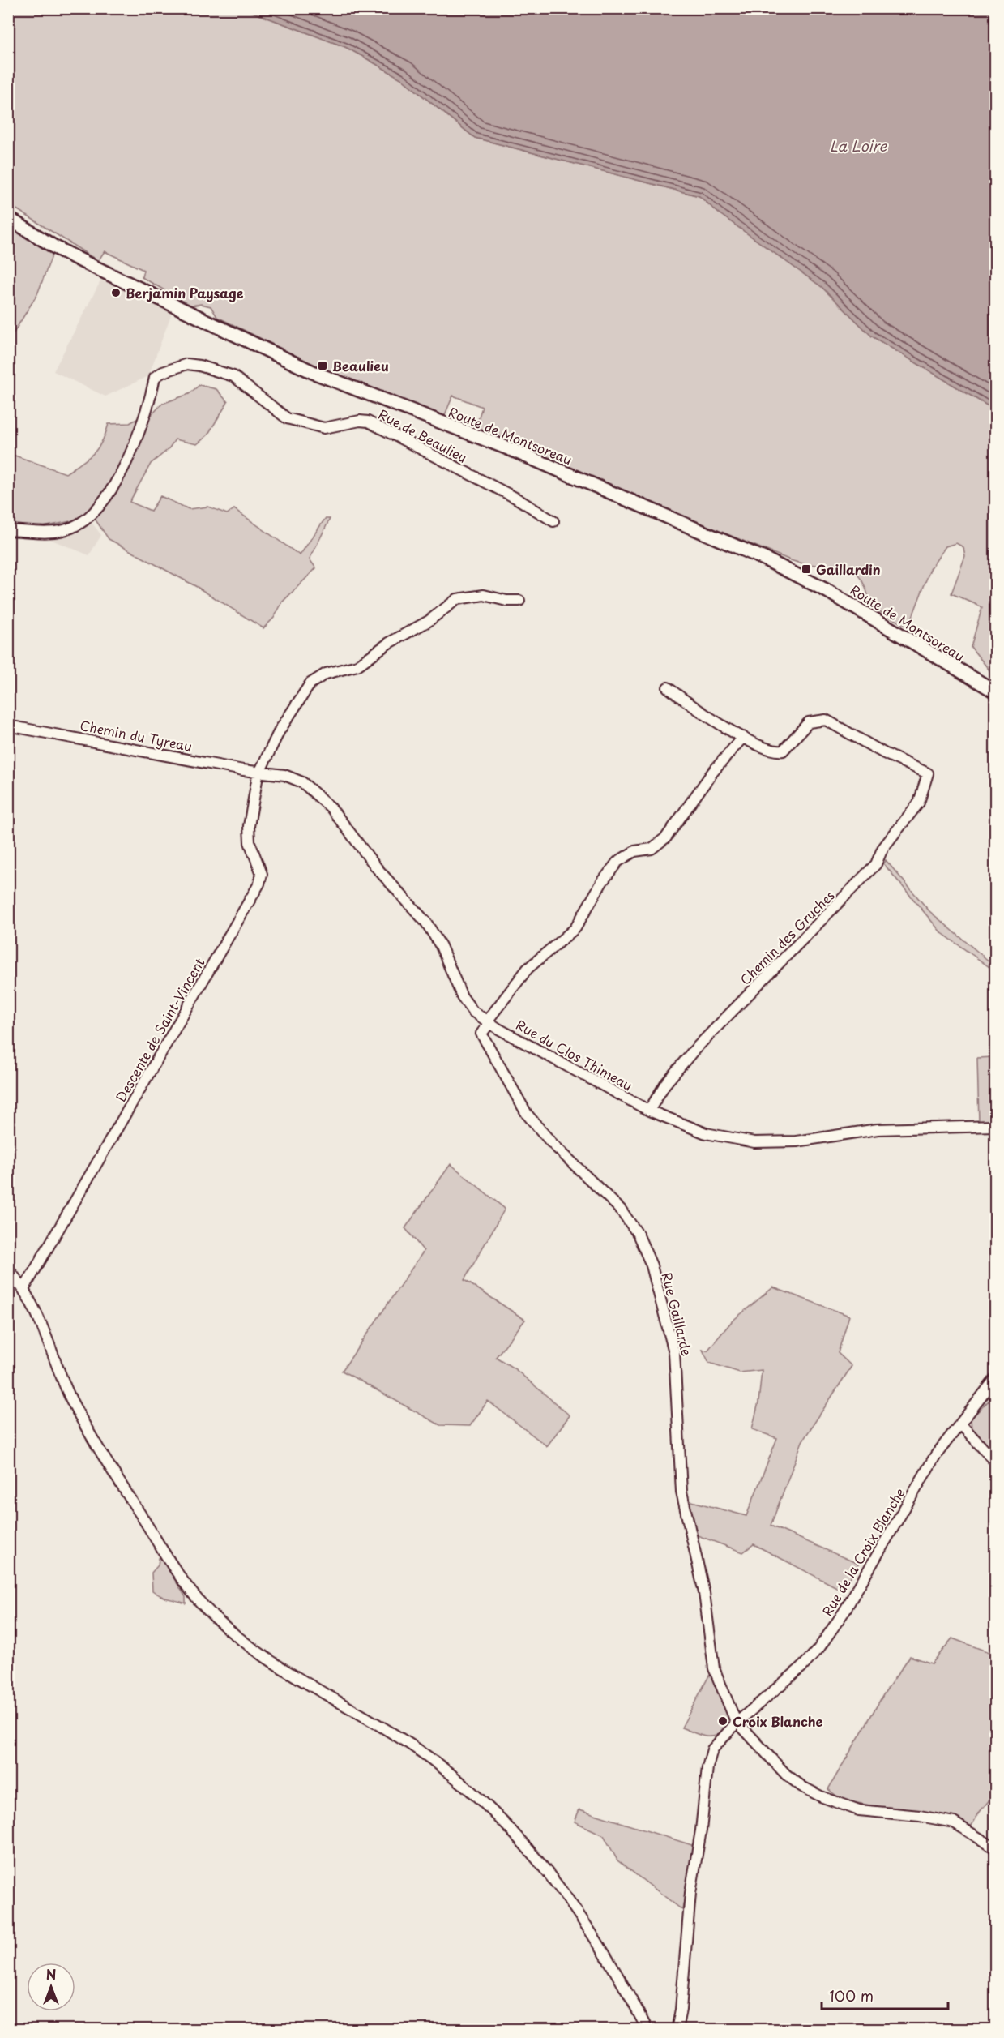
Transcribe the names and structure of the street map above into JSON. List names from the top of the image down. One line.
{"streets":{"main road":["Route de Montsoreau"],"street":["Rue de Beaulieu","Chemin du Tyreau","Chemin des Gruches","Descente de Saint-Vincent","Rue du Clos Thimeau","Rue Gaillarde","Rue de la Croix Blanche"]},"crossings":[["Chemin du Tyreau","Descente de Saint-Vincent"],["Chemin du Tyreau","Rue du Clos Thimeau"],["Chemin des Gruches","Rue du Clos Thimeau"],["Descente de Saint-Vincent","Rue du Clos Thimeau"],["Rue du Clos Thimeau","Rue Gaillarde"],["Rue Gaillarde","Rue de la Croix Blanche"]],"water":["La Loire"],"places":{"other":["Berjamin Paysage","Croix Blanche"],"transit":["Beaulieu","Gaillardin"]},"scale_bar":"100 m","north":"top"}
